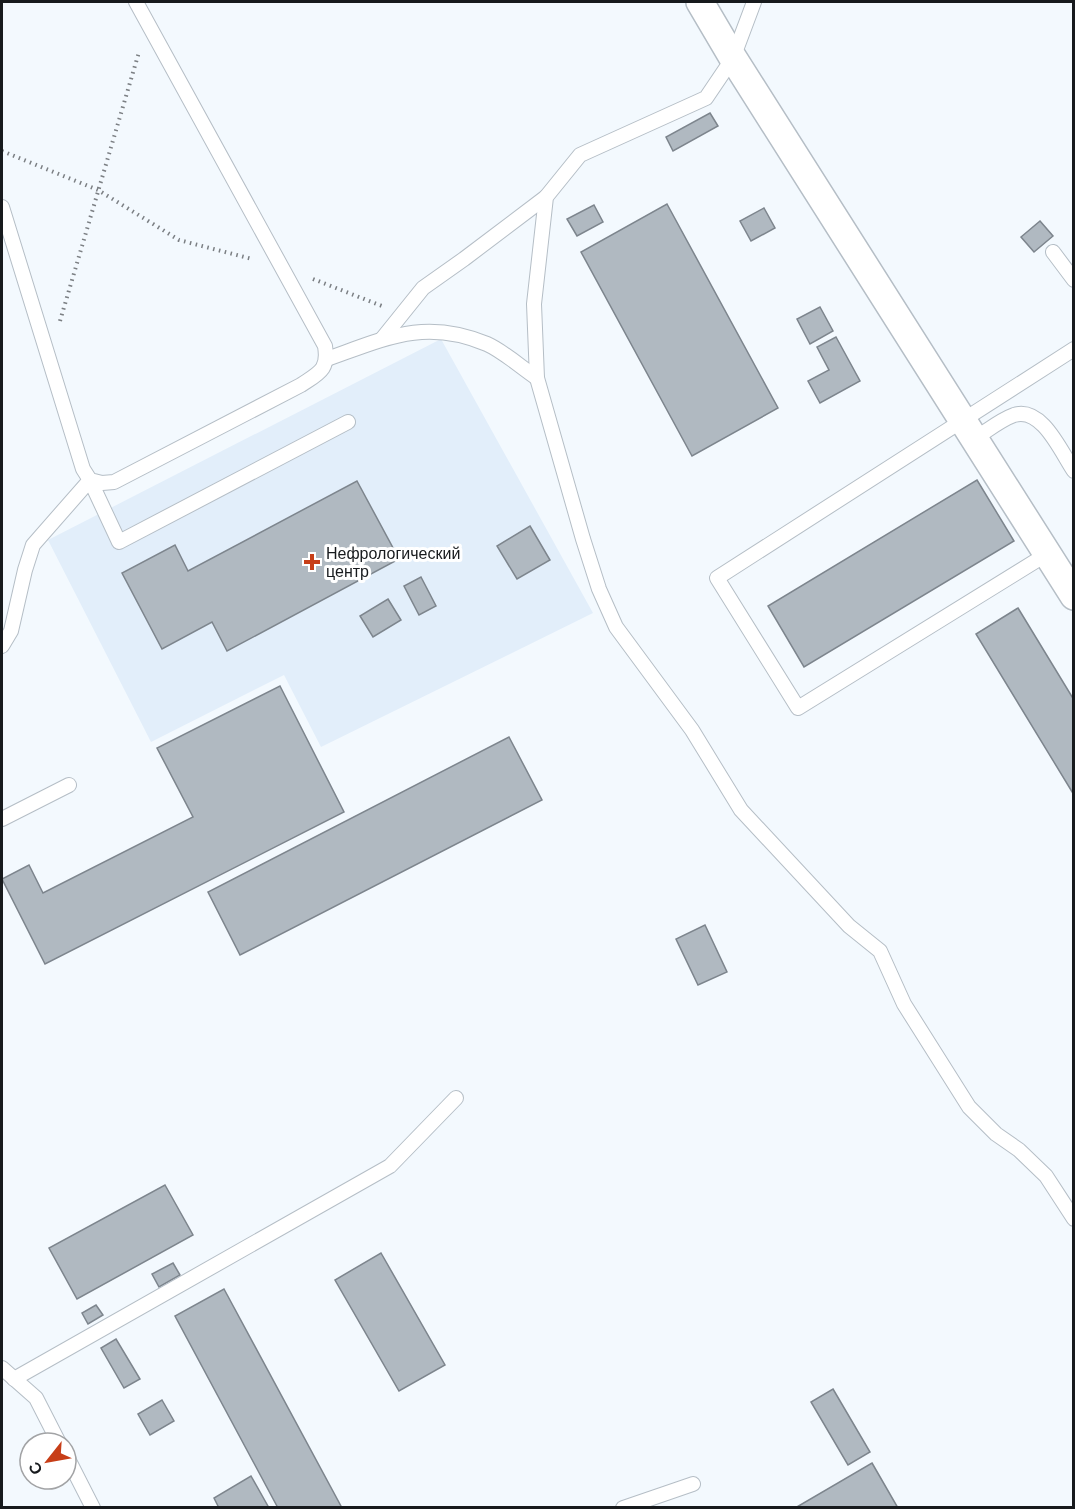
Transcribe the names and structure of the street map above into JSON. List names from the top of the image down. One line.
{"places":{"health":["Нефрологический центр"]},"north":"bottom left"}
